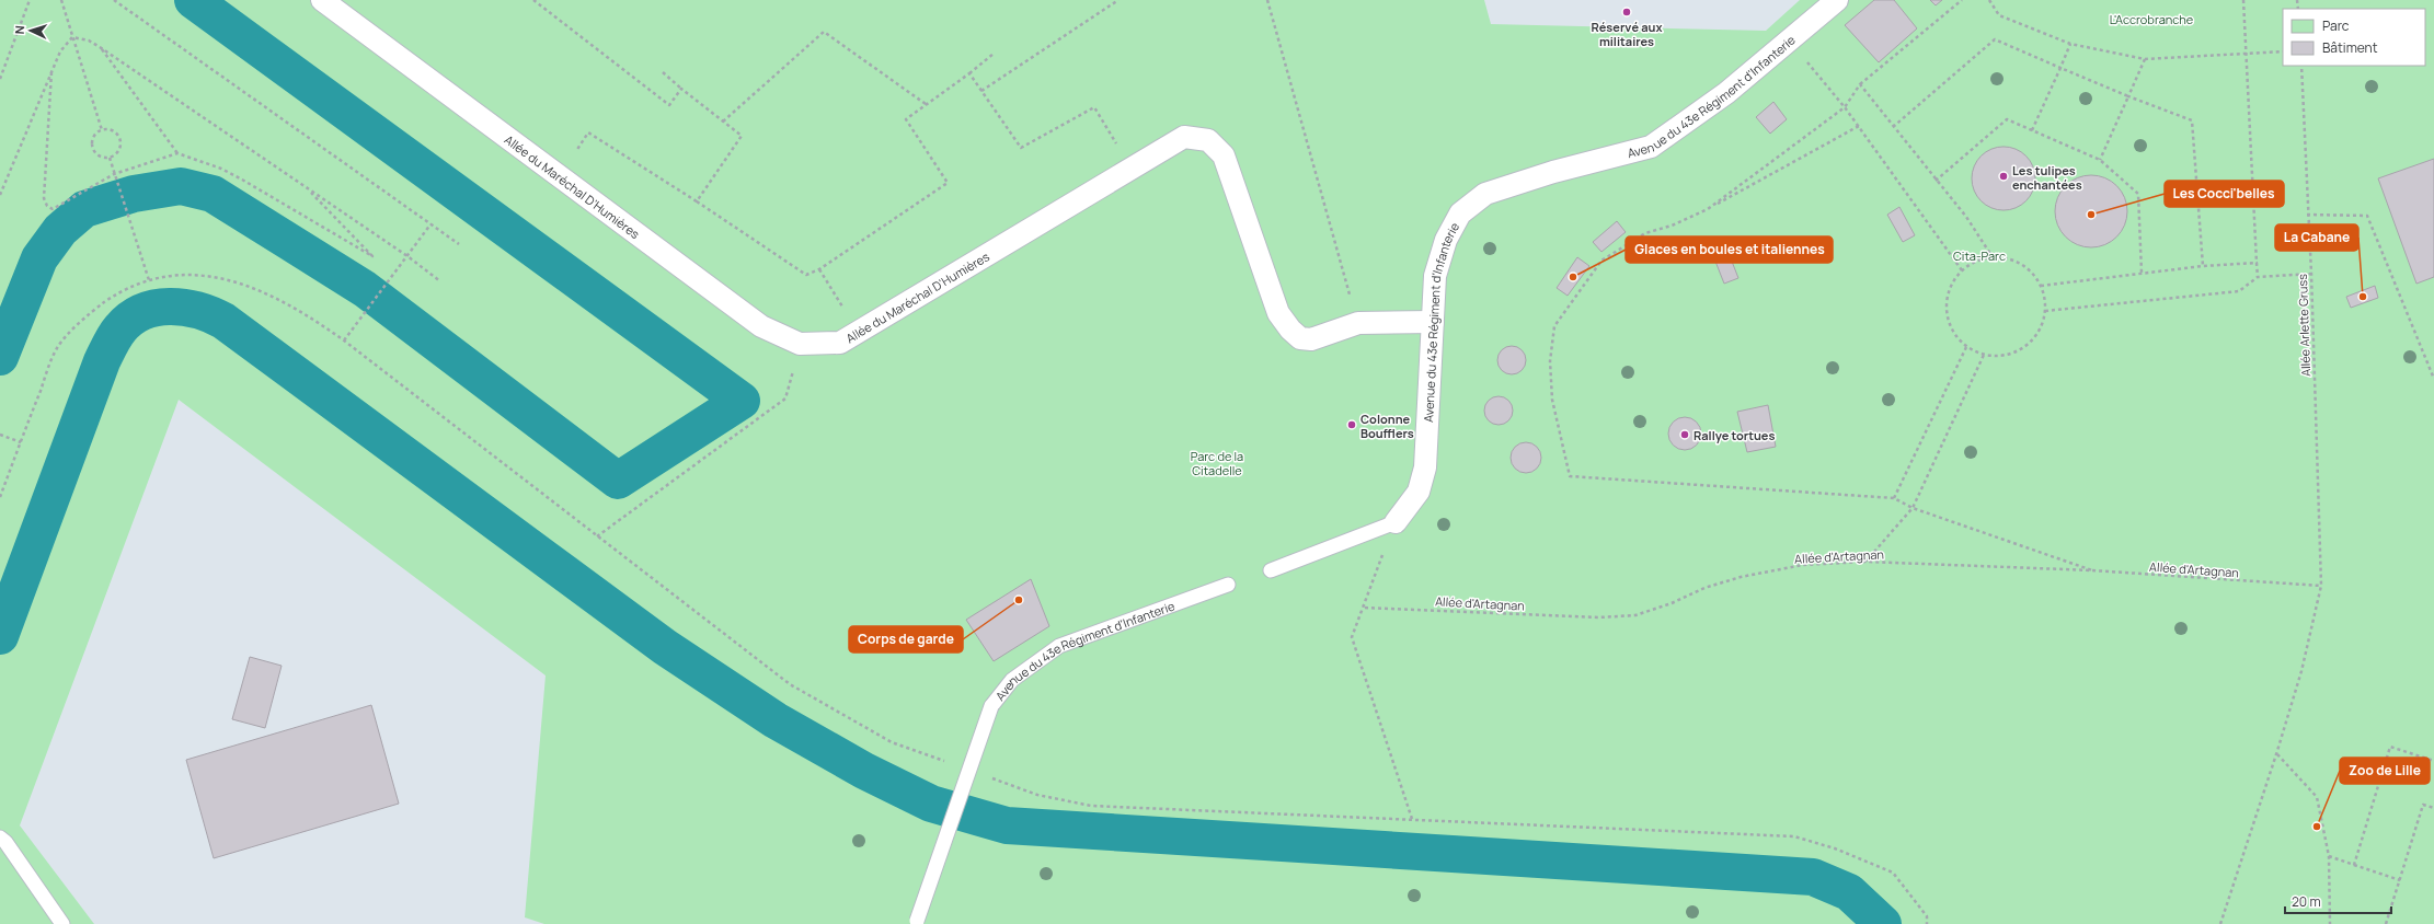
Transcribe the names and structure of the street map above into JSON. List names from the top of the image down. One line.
{"streets":{"street":["Avenue du 43e Régiment d'Infanterie","Allée du Maréchal D'Humières"],"path":["Allée Arlette Gruss","Allée d'Artagnan"]},"crossings":[["Avenue du 43e Régiment d'Infanterie","Allée du Maréchal D'Humières"],["Allée Arlette Gruss","Allée d'Artagnan"]],"parks":["L'Accrobranche","Cita-Parc","Parc de la Citadelle"],"places":["Réservé aux militaires","Les tulipes enchantées","Les Cocci'belles","Glaces en boules et italiennes","La Cabane","Colonne Boufflers","Rallye tortues","Corps de garde","Zoo de Lille"],"legend":["Parc","Bâtiment"],"scale_bar":"20 m","north":"left"}
